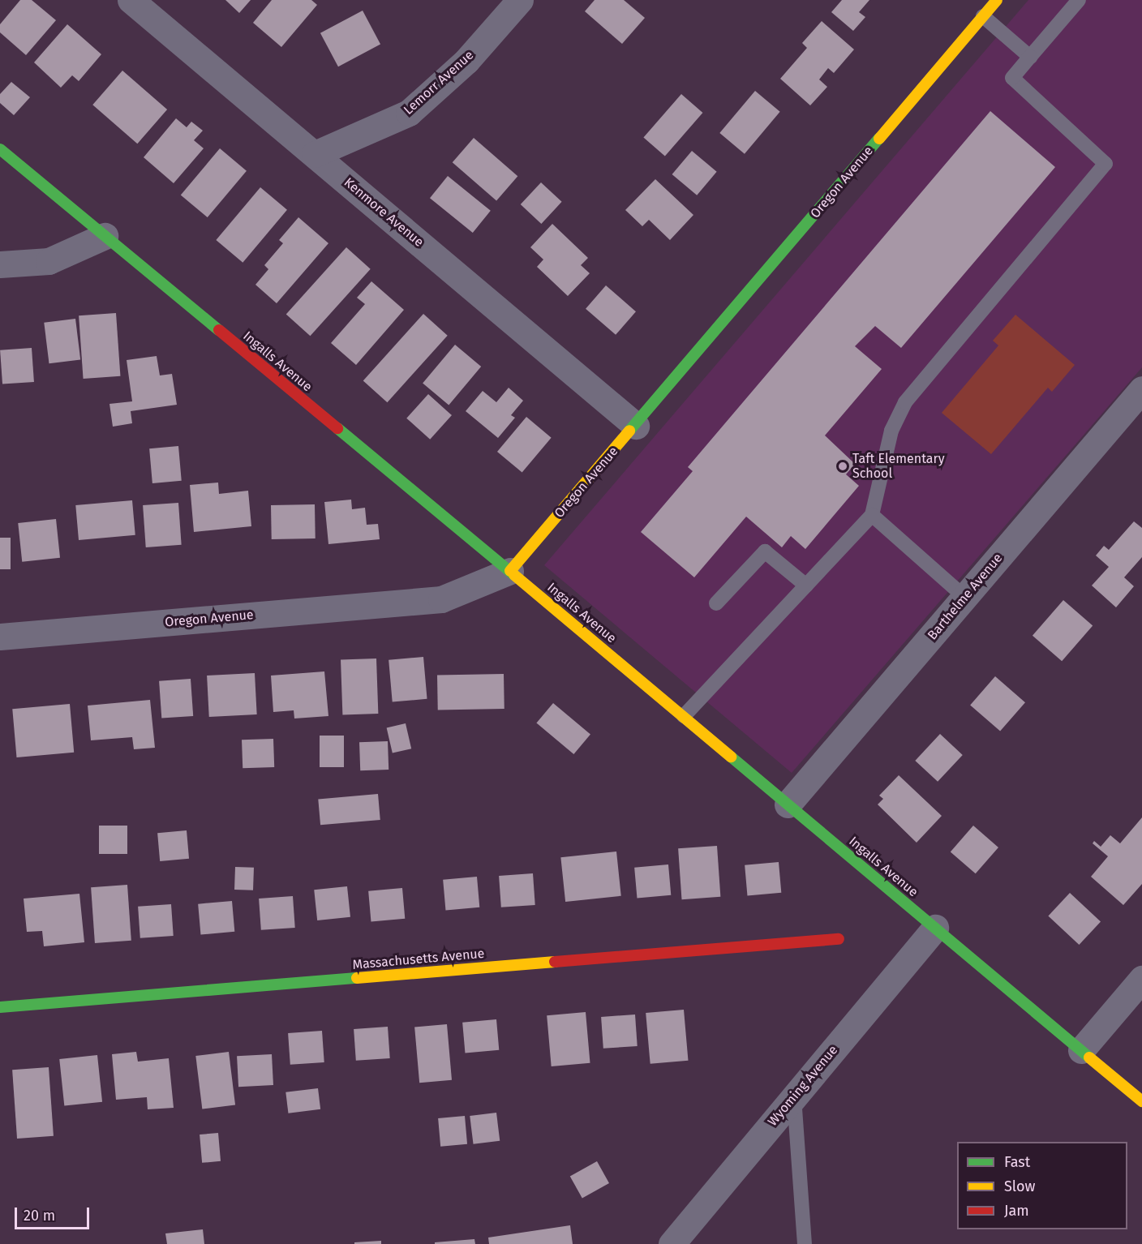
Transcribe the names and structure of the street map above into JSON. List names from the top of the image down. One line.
{"streets":{"street":["Lemorr Avenue","Oregon Avenue","Kenmore Avenue","Ingalls Avenue","Barthelme Avenue","Massachusetts Avenue","Wyoming Avenue"]},"crossings":[["Lemorr Avenue","Kenmore Avenue"],["Oregon Avenue","Kenmore Avenue"],["Oregon Avenue","Ingalls Avenue"],["Ingalls Avenue","Barthelme Avenue"],["Ingalls Avenue","Wyoming Avenue"]],"places":["Taft Elementary School"],"legend":["Fast","Slow","Jam"],"scale_bar":"20 m"}
